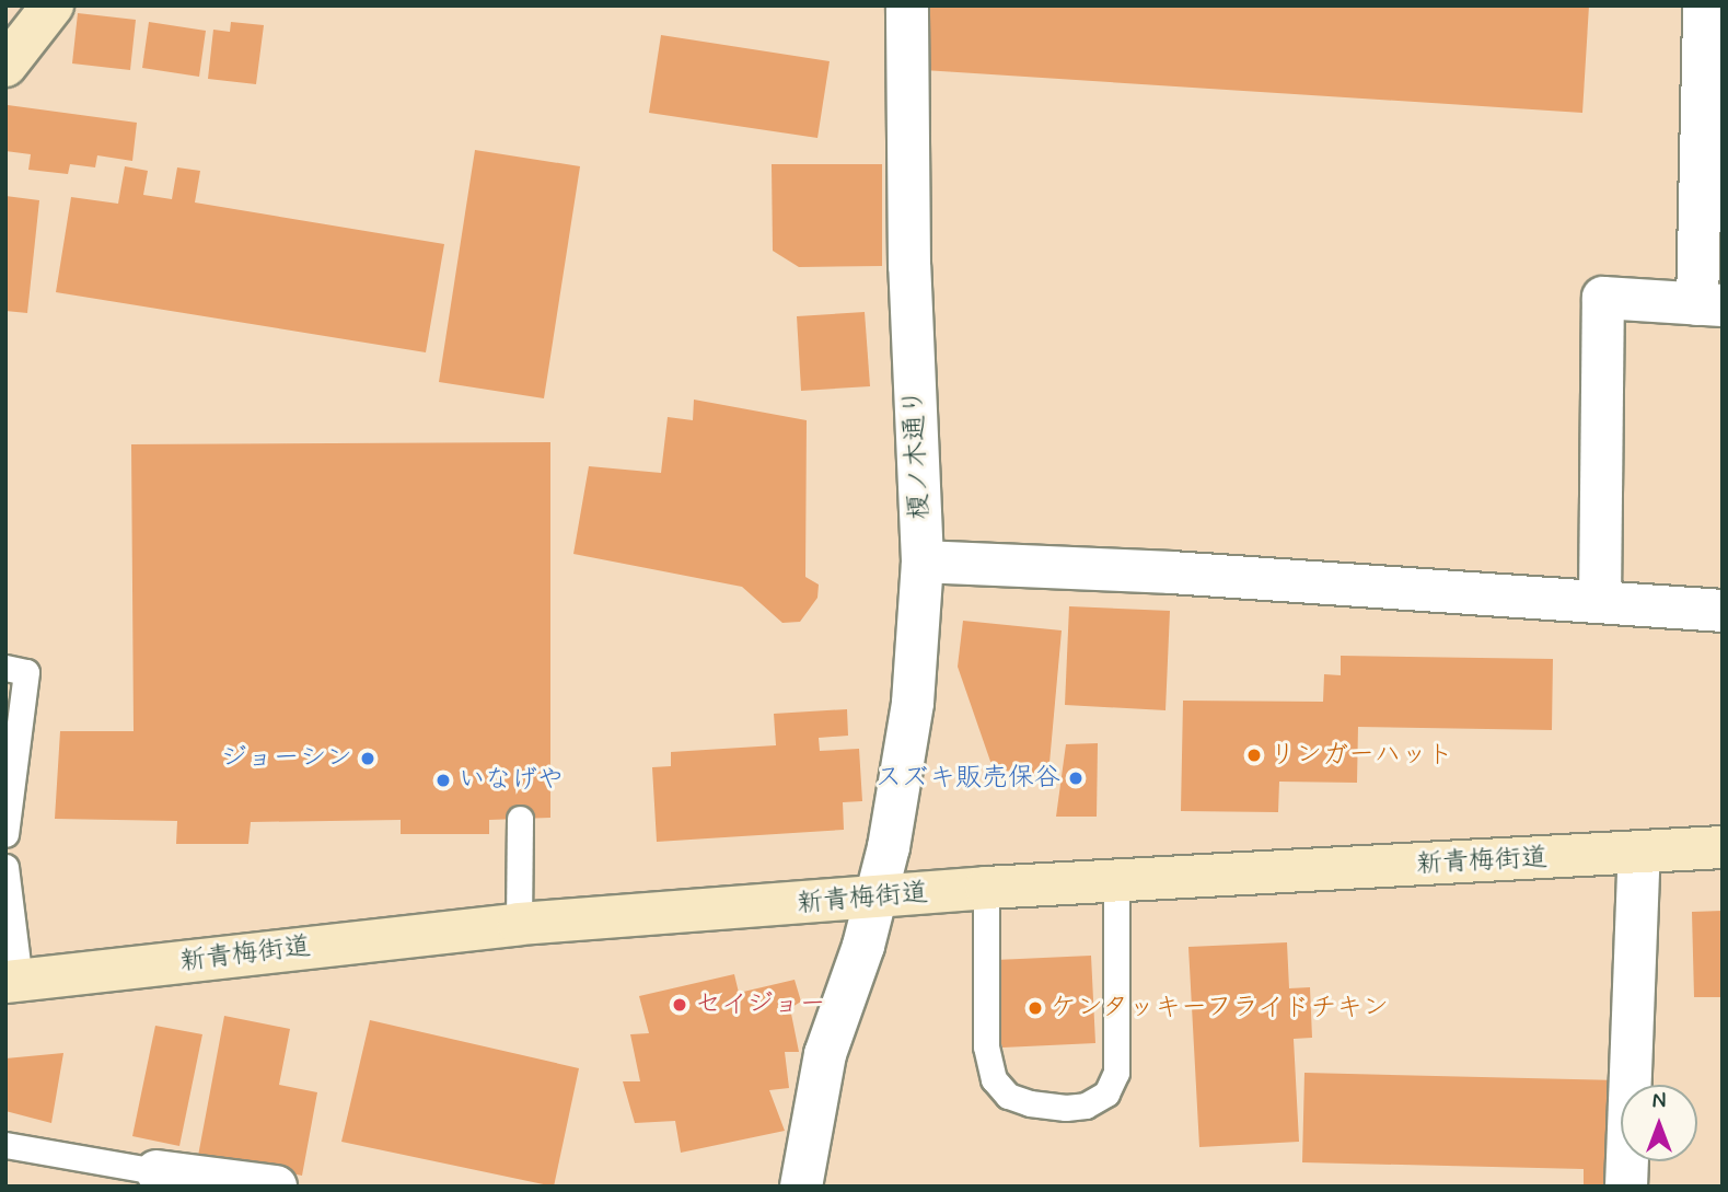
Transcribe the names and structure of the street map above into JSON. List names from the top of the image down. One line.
{"streets":{"main road":["新青梅街道"],"street":["榎ノ木通り"]},"crossings":[["榎ノ木通り","新青梅街道"]],"places":["リンガーハット","ジョーシン","スズキ販売保谷","いなげや","セイジョー","ケンタッキーフライドチキン"],"north":"top"}
